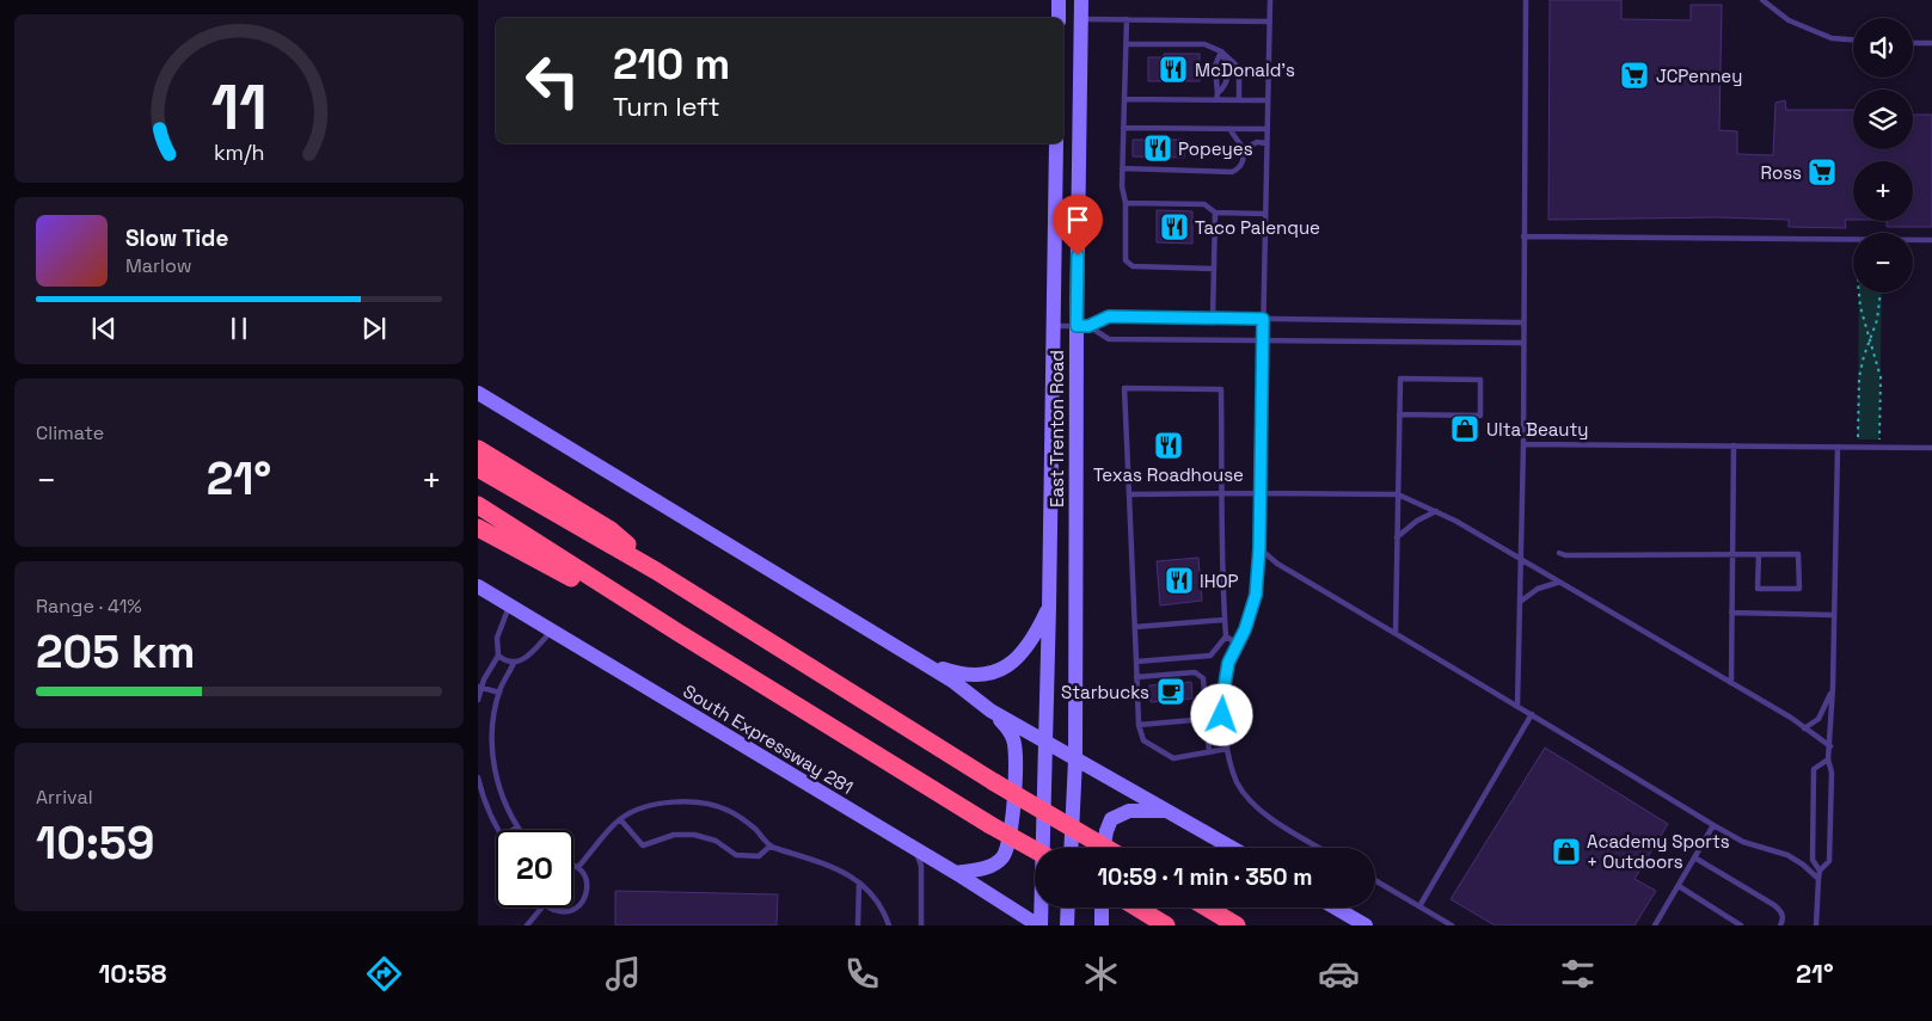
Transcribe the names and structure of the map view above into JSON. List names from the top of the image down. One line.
{"streets":{"main road":["East Trenton Road","South Expressway 281"]},"crossings":[["East Trenton Road","South Expressway 281"]],"places":{"restaurant":["McDonald's","Popeyes","Taco Palenque","Texas Roadhouse","IHOP"],"supermarket":["JCPenney","Ross"],"shop":["Ulta Beauty","Academy Sports + Outdoors"],"cafe":["Starbucks"]},"page":{"map_buttons":["+","−"],"turn":["210 m","Turn left"],"song":["Slow Tide","Marlow"],"tile":["Climate",["Range · 41%","205 km"],["Arrival","10:59"]],"heat":["−","21°","+"],"limit":"20","trip":"10:59 · 1 min · 350 m","tabs":["10:58","21°"],"gauge":["11","km/h"]}}
